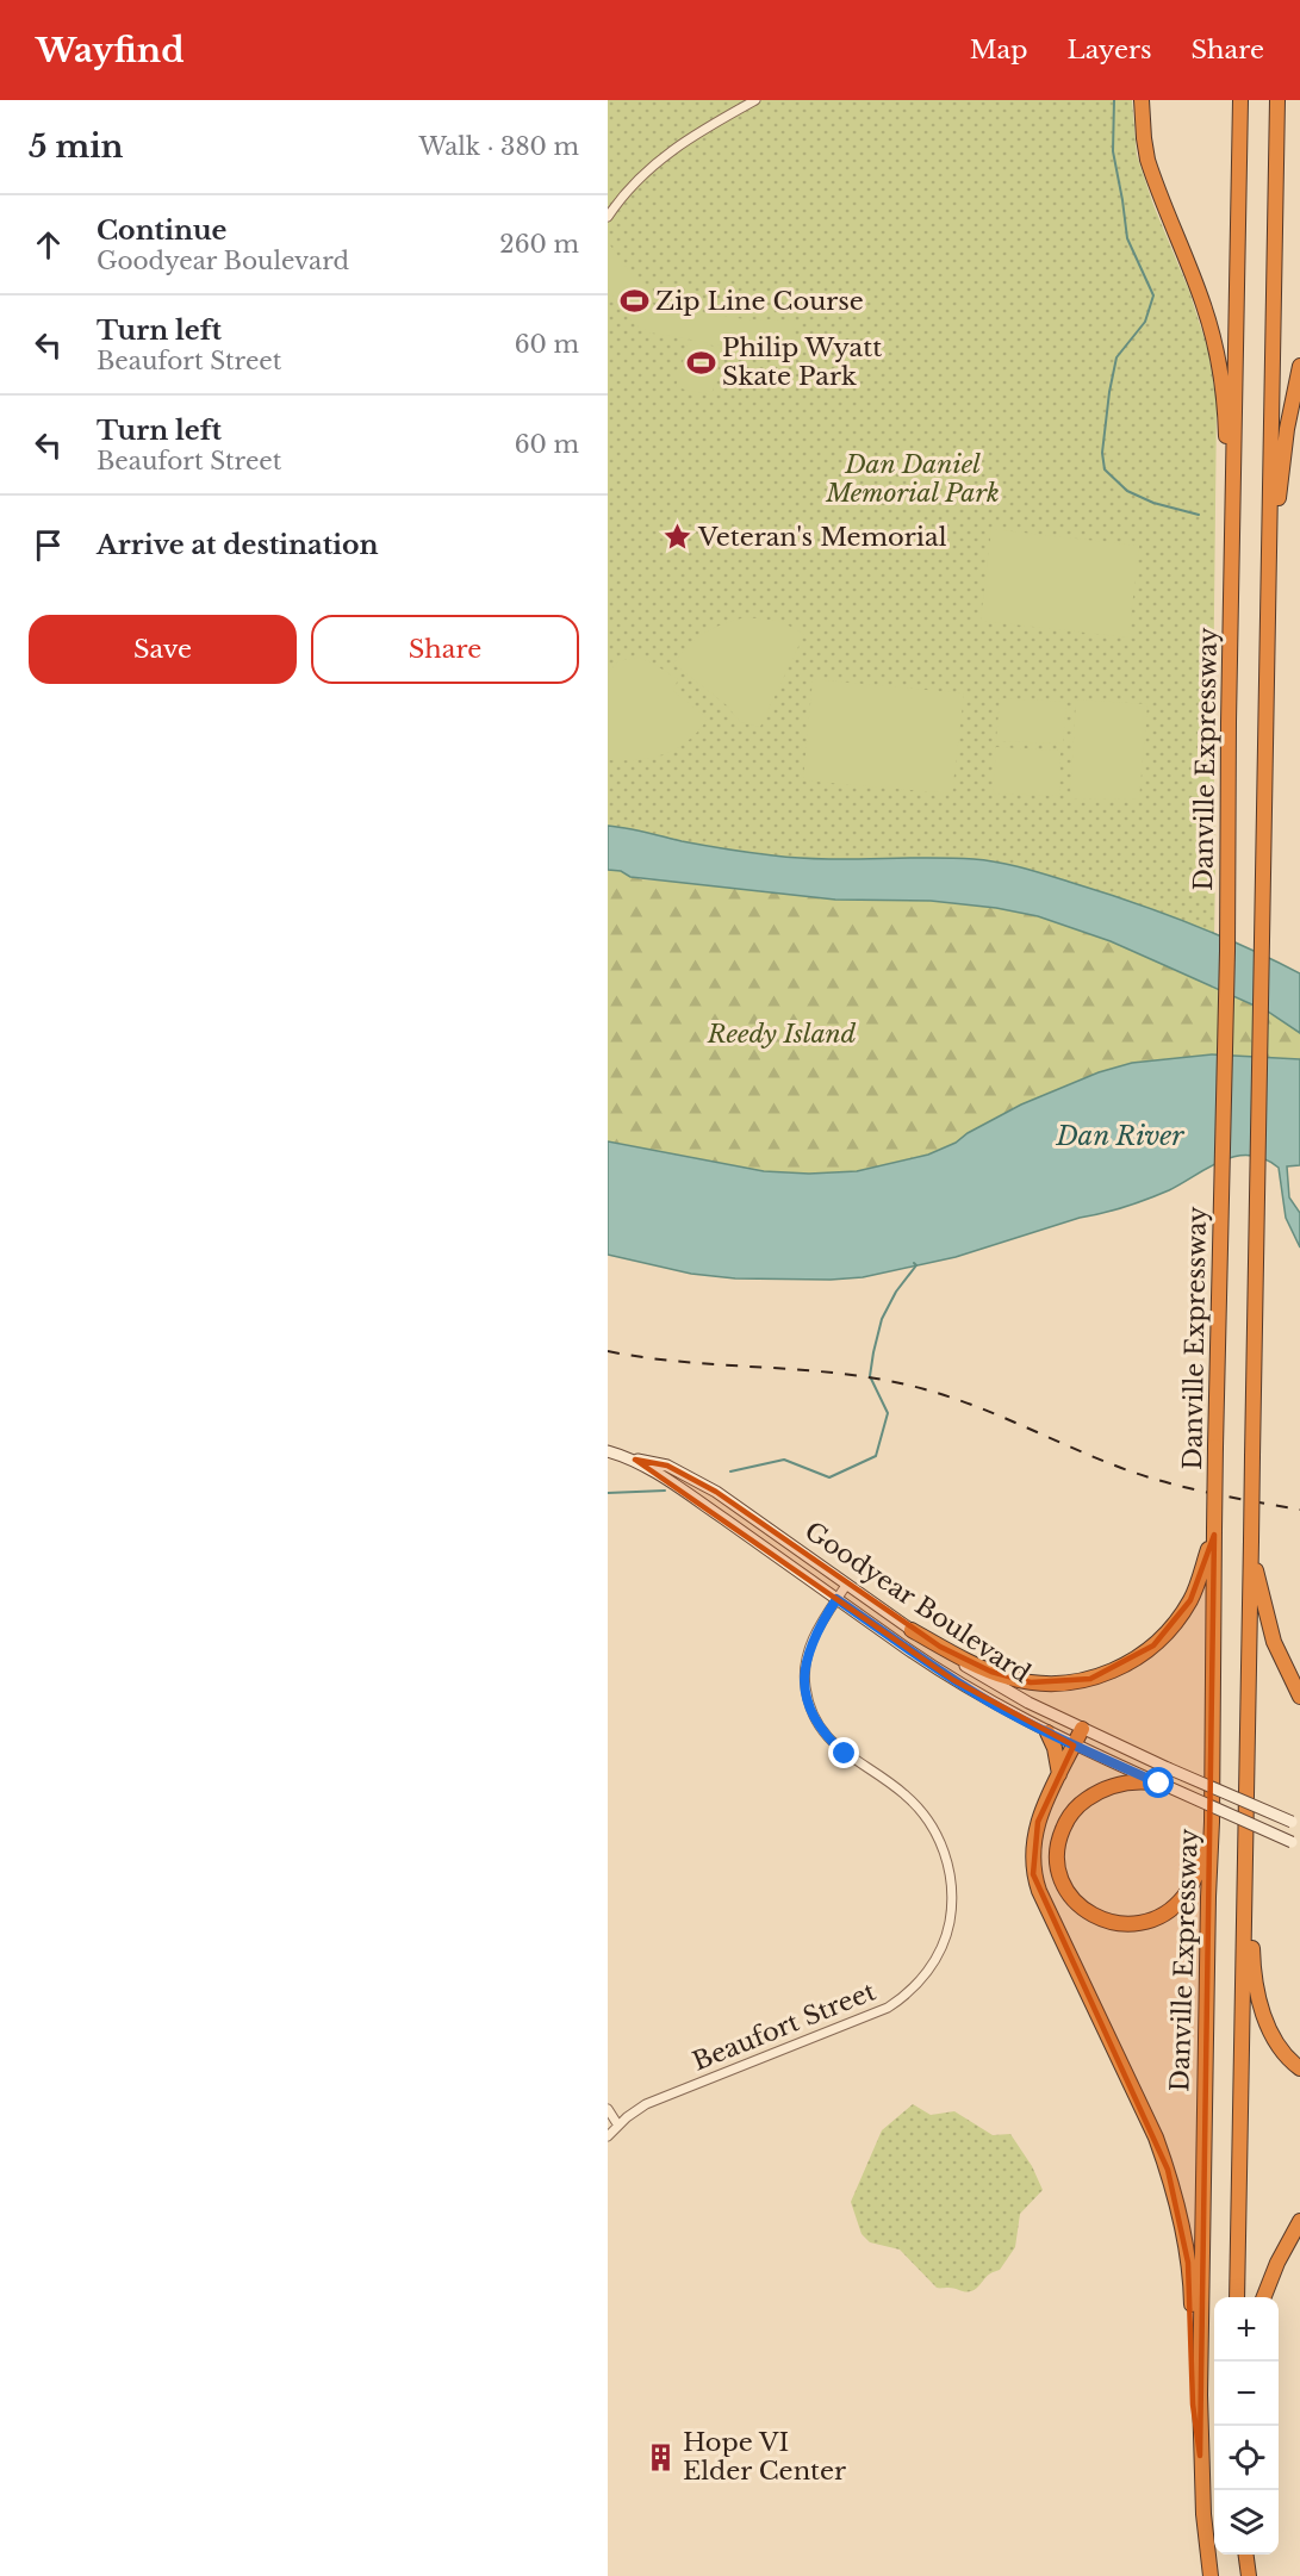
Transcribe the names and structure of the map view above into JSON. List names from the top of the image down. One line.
{"streets":{"highway":["Danville Expressway"],"main road":["Goodyear Boulevard"],"street":["Beaufort Street"]},"crossings":[["Goodyear Boulevard","Beaufort Street"]],"water":["Dan River"],"parks":["Dan Daniel Memorial Park","Reedy Island"],"places":{"sports":["Zip Line Course","Philip Wyatt Skate Park"],"place":["Veteran's Memorial"],"building":["Hope VI Elder Center"]},"page":{"header":"Wayfind","nav":["Map","Layers","Share"],"heading":["5 min","Walk · 380 m"],"list":[["Continue","Goodyear Boulevard","260 m"],["Turn left","Beaufort Street","60 m"],["Turn left","Beaufort Street","60 m"],"Arrive at destination"],"buttons":["Save","Share"],"map_buttons":["+","−"]}}
